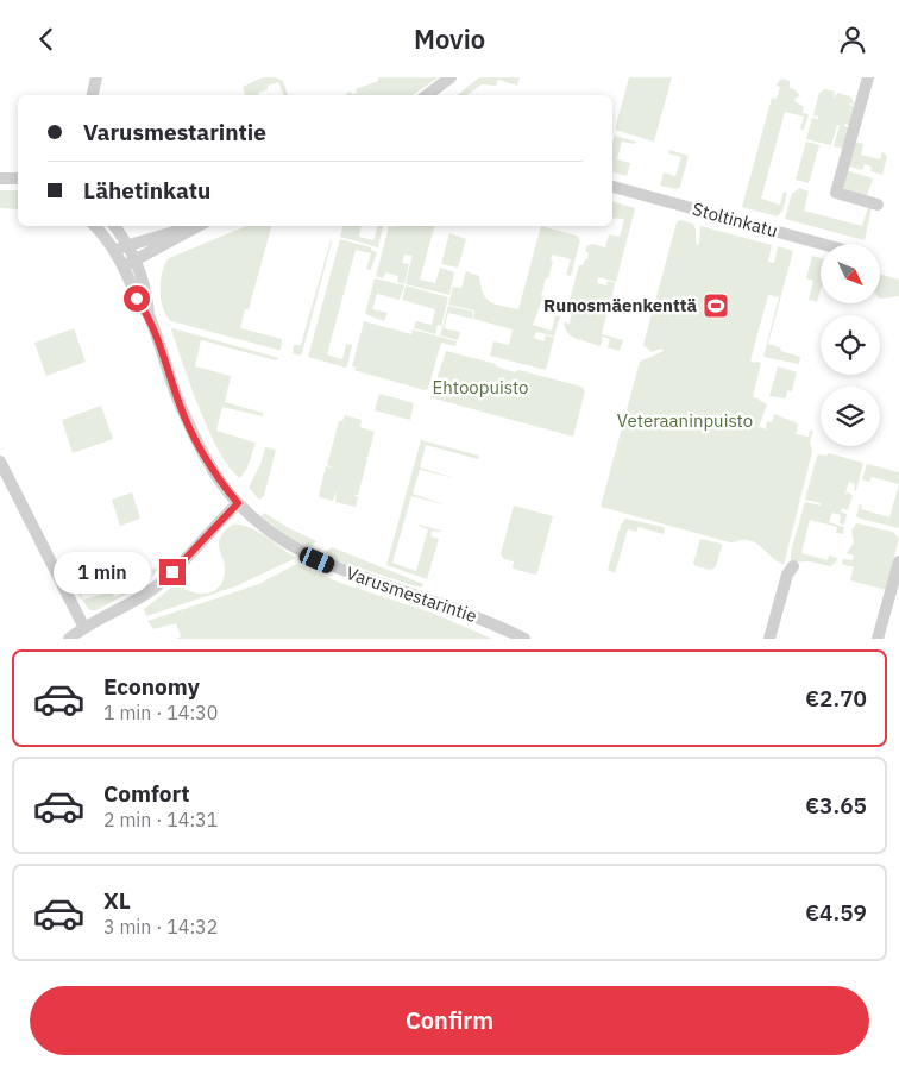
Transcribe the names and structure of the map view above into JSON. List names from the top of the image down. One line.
{"streets":{"street":["Stoltinkatu","Varusmestarintie"]},"parks":["Ehtoopuisto","Veteraaninpuisto"],"places":{"sports":["Runosmäenkenttä"]},"north":"bottom right","page":{"header":"Movio","banner":["Varusmestarintie","Lähetinkatu"],"bubble":"1 min","list":[{"name":"Economy","note":"1 min · 14:30","value":"€2.70"},{"name":"Comfort","note":"2 min · 14:31","value":"€3.65"},{"name":"XL","note":"3 min · 14:32","value":"€4.59"}],"buttons":"Confirm"}}
